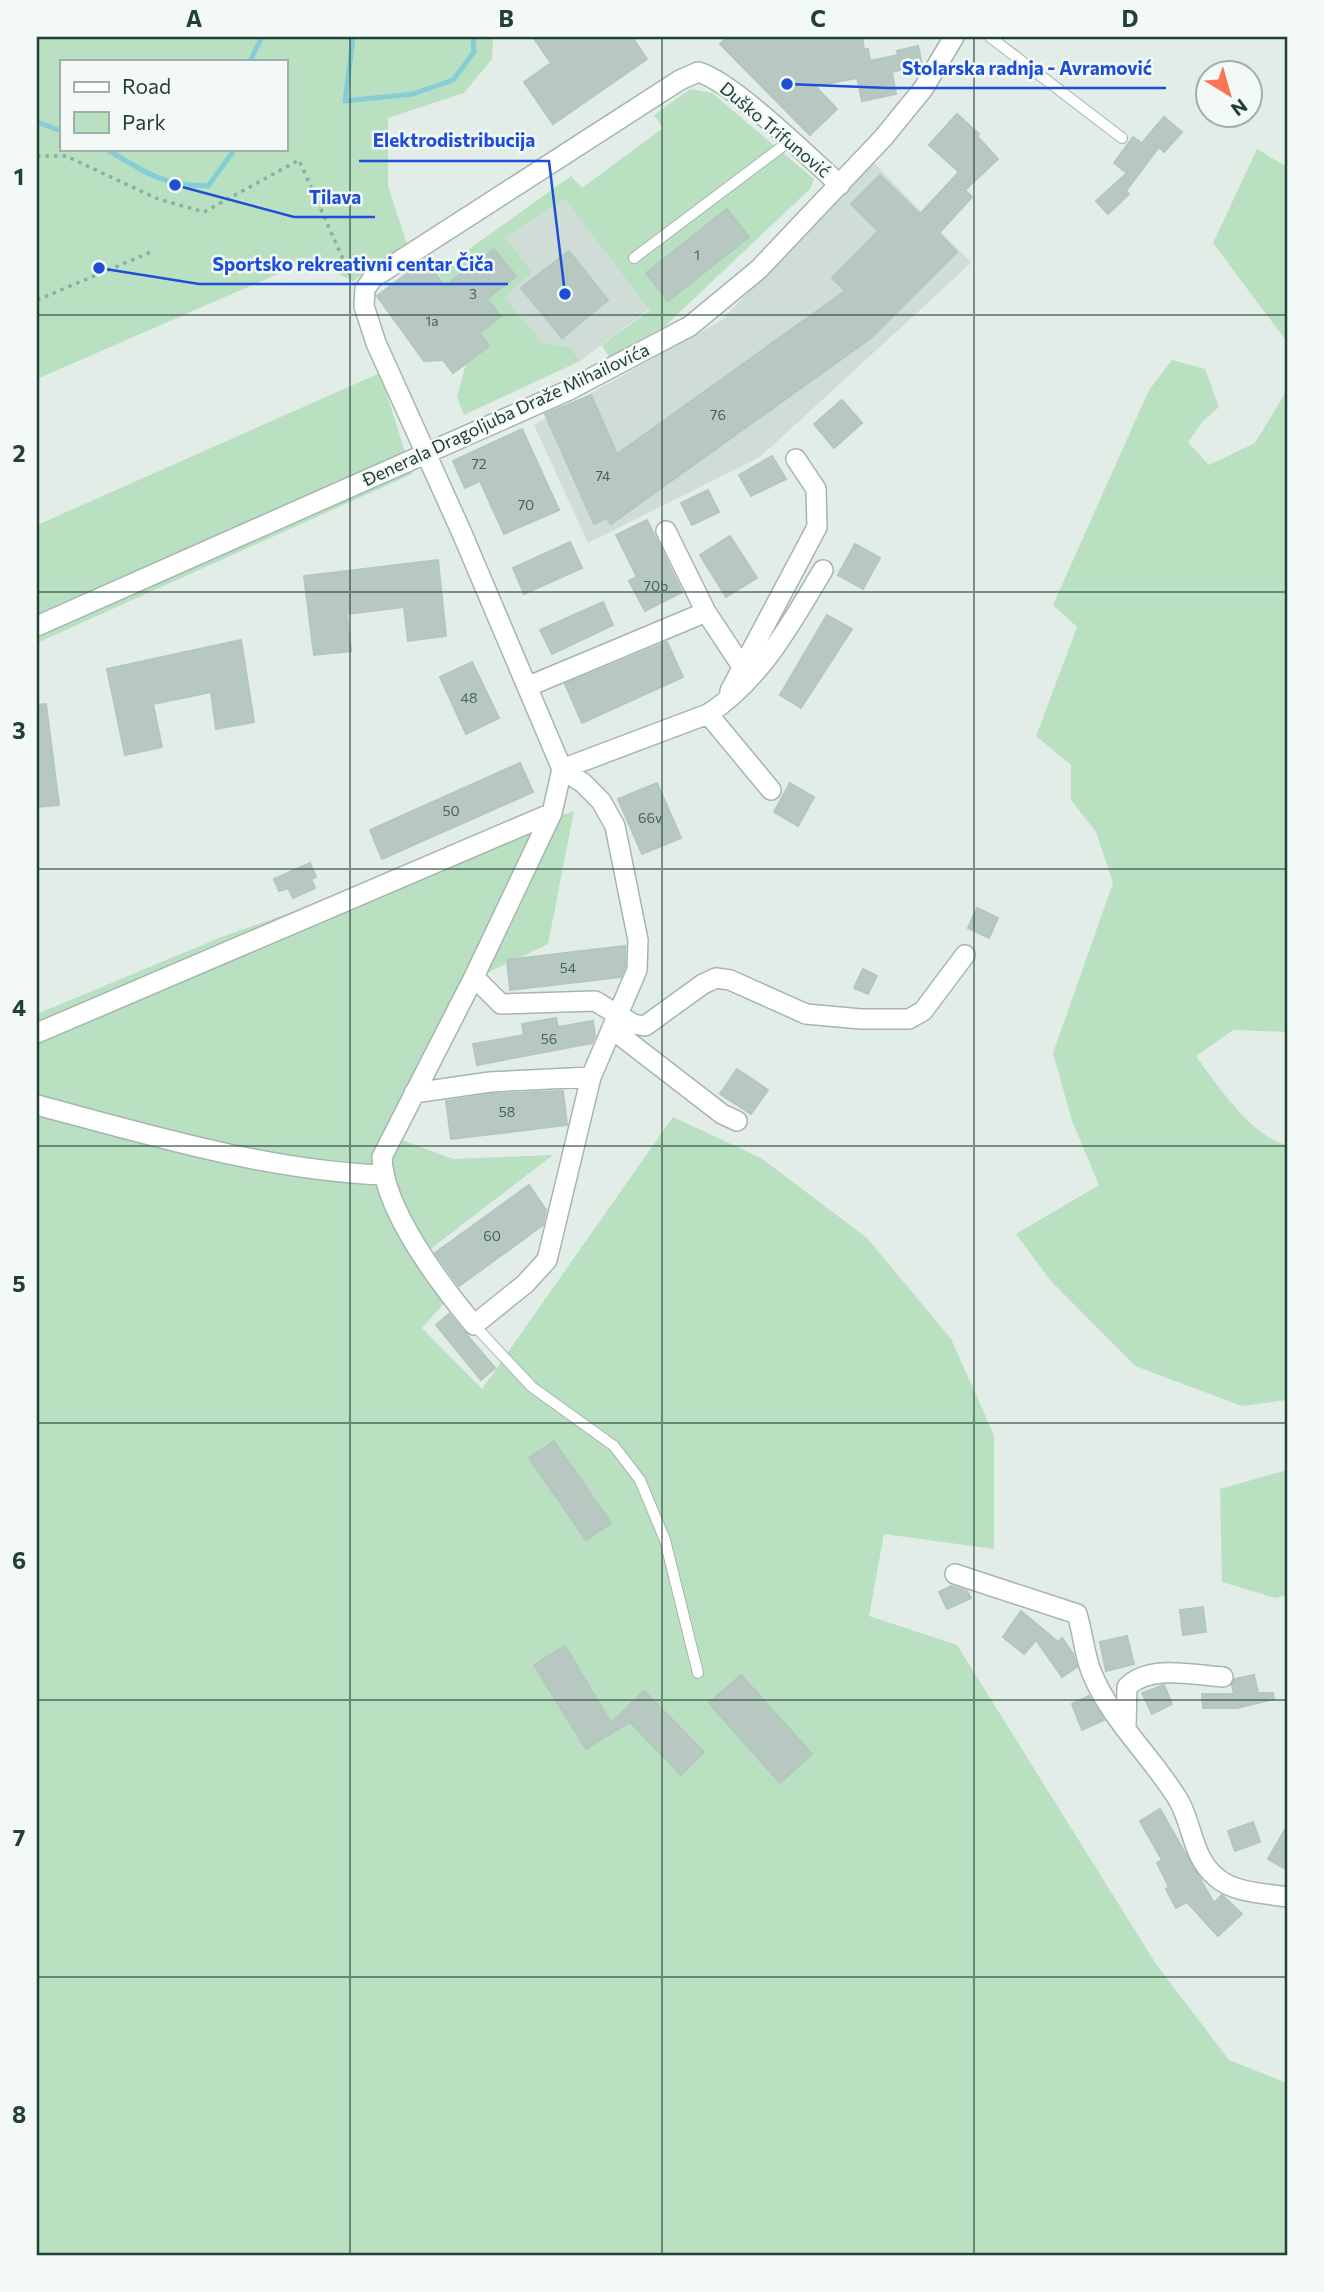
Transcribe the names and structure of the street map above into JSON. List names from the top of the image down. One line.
{"streets":{"street":["Duško Trifunović","Đenerala Dragoljuba Draže Mihailovića"]},"crossings":[["Duško Trifunović","Đenerala Dragoljuba Draže Mihailovića"]],"places":["Stolarska radnja - Avramović","Tilava","Sportsko rekreativni centar Čiča","Elektrodistribucija"],"house_numbers":["1","3","1a","76","72","74","70","70b","48","50","66v","54","56","58","60"],"legend":["Road","Park"],"north":"bottom right","grid":{"columns":["A","B","C","D"],"rows":["1","2","3","4","5","6","7","8"]}}
